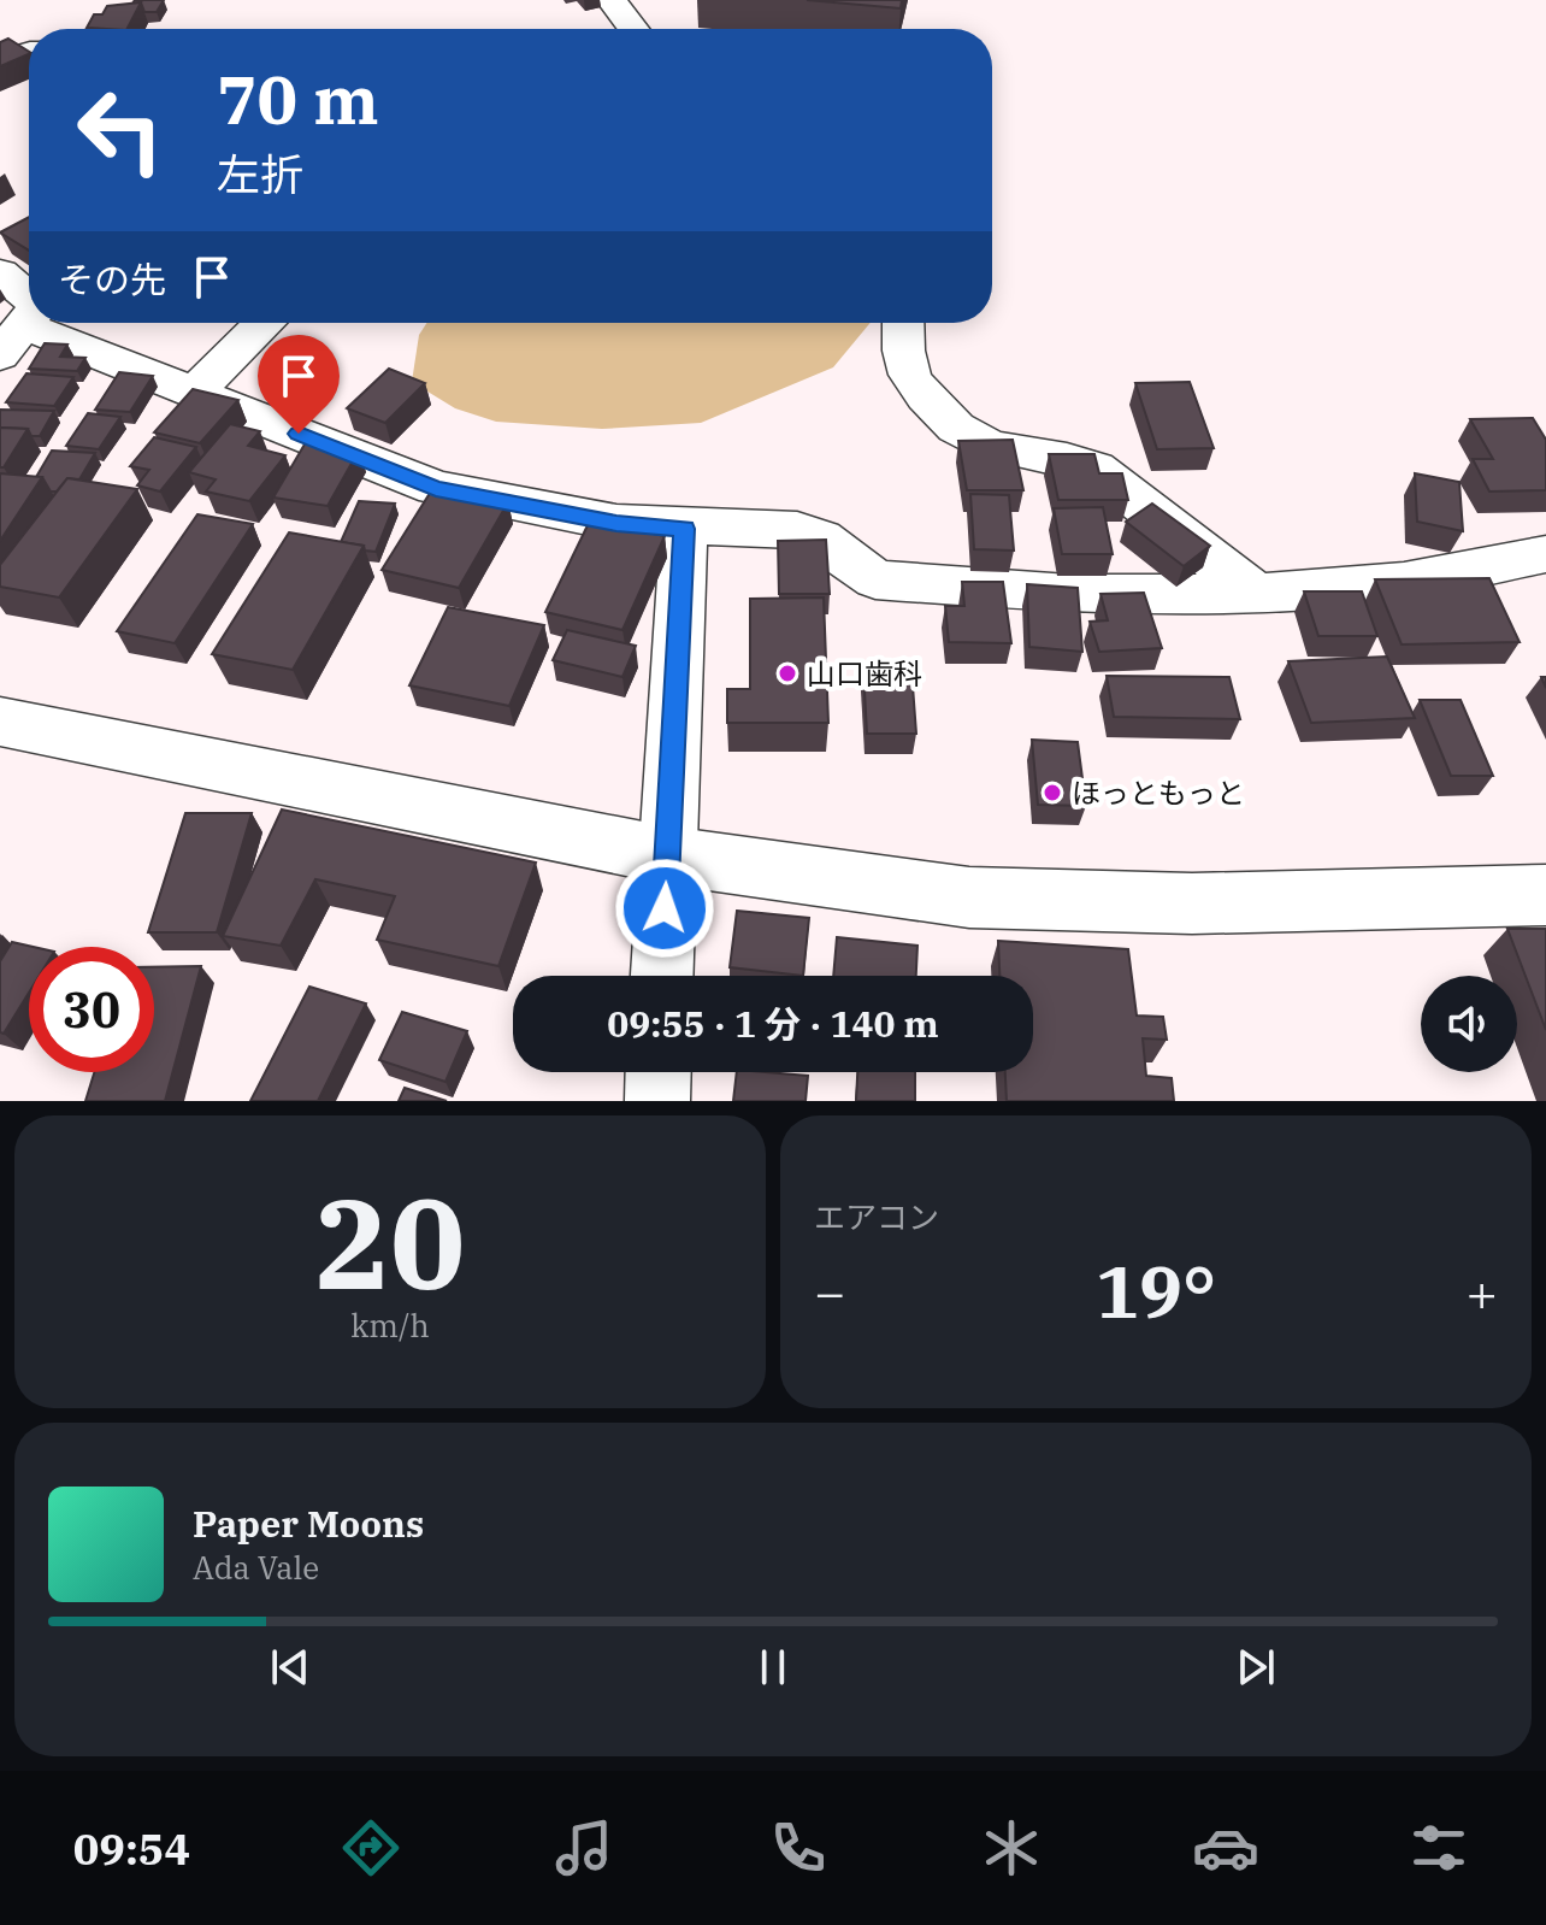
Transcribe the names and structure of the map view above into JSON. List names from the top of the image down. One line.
{"places":["山口歯科","ほっともっと"],"page":{"turn":["70 m","左折"],"then":"その先","limit":"30","trip":"09:55 · 1 分 · 140 m","tile":[["20","km/h"],"エアコン"],"heat":["−","19°","+"],"song":["Paper Moons","Ada Vale"],"tabs":"09:54"}}
